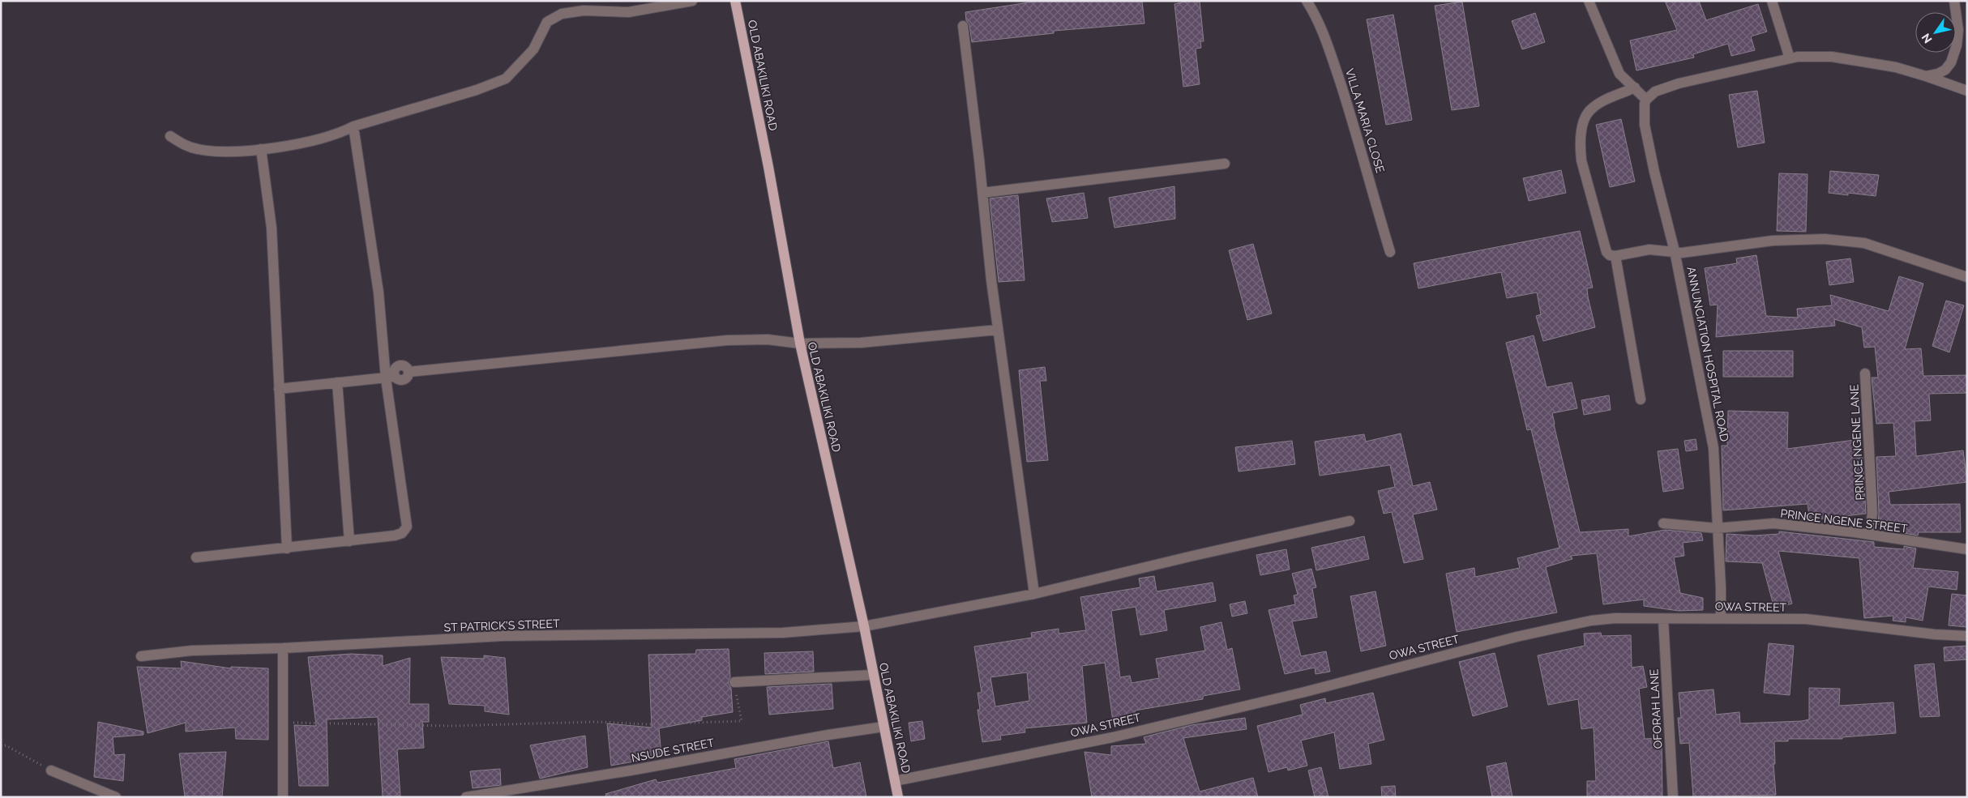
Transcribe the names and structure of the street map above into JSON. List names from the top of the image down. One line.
{"streets":{"main road":["OLD ABAKILIKI ROAD"],"street":["VILLA MARIA CLOSE","ANNUNCIATION HOSPITAL ROAD","PRINCE NGENE LANE","PRINCE NGENE STREET","OWA STREET","ST PATRICK'S STREET","OFORAH LANE","NSUDE STREET"]},"crossings":[["OLD ABAKILIKI ROAD","OWA STREET"],["OLD ABAKILIKI ROAD","ST PATRICK'S STREET"],["OLD ABAKILIKI ROAD","NSUDE STREET"],["ANNUNCIATION HOSPITAL ROAD","PRINCE NGENE STREET"],["ANNUNCIATION HOSPITAL ROAD","OWA STREET"],["PRINCE NGENE LANE","PRINCE NGENE STREET"],["OWA STREET","OFORAH LANE"]],"north":"bottom left"}
